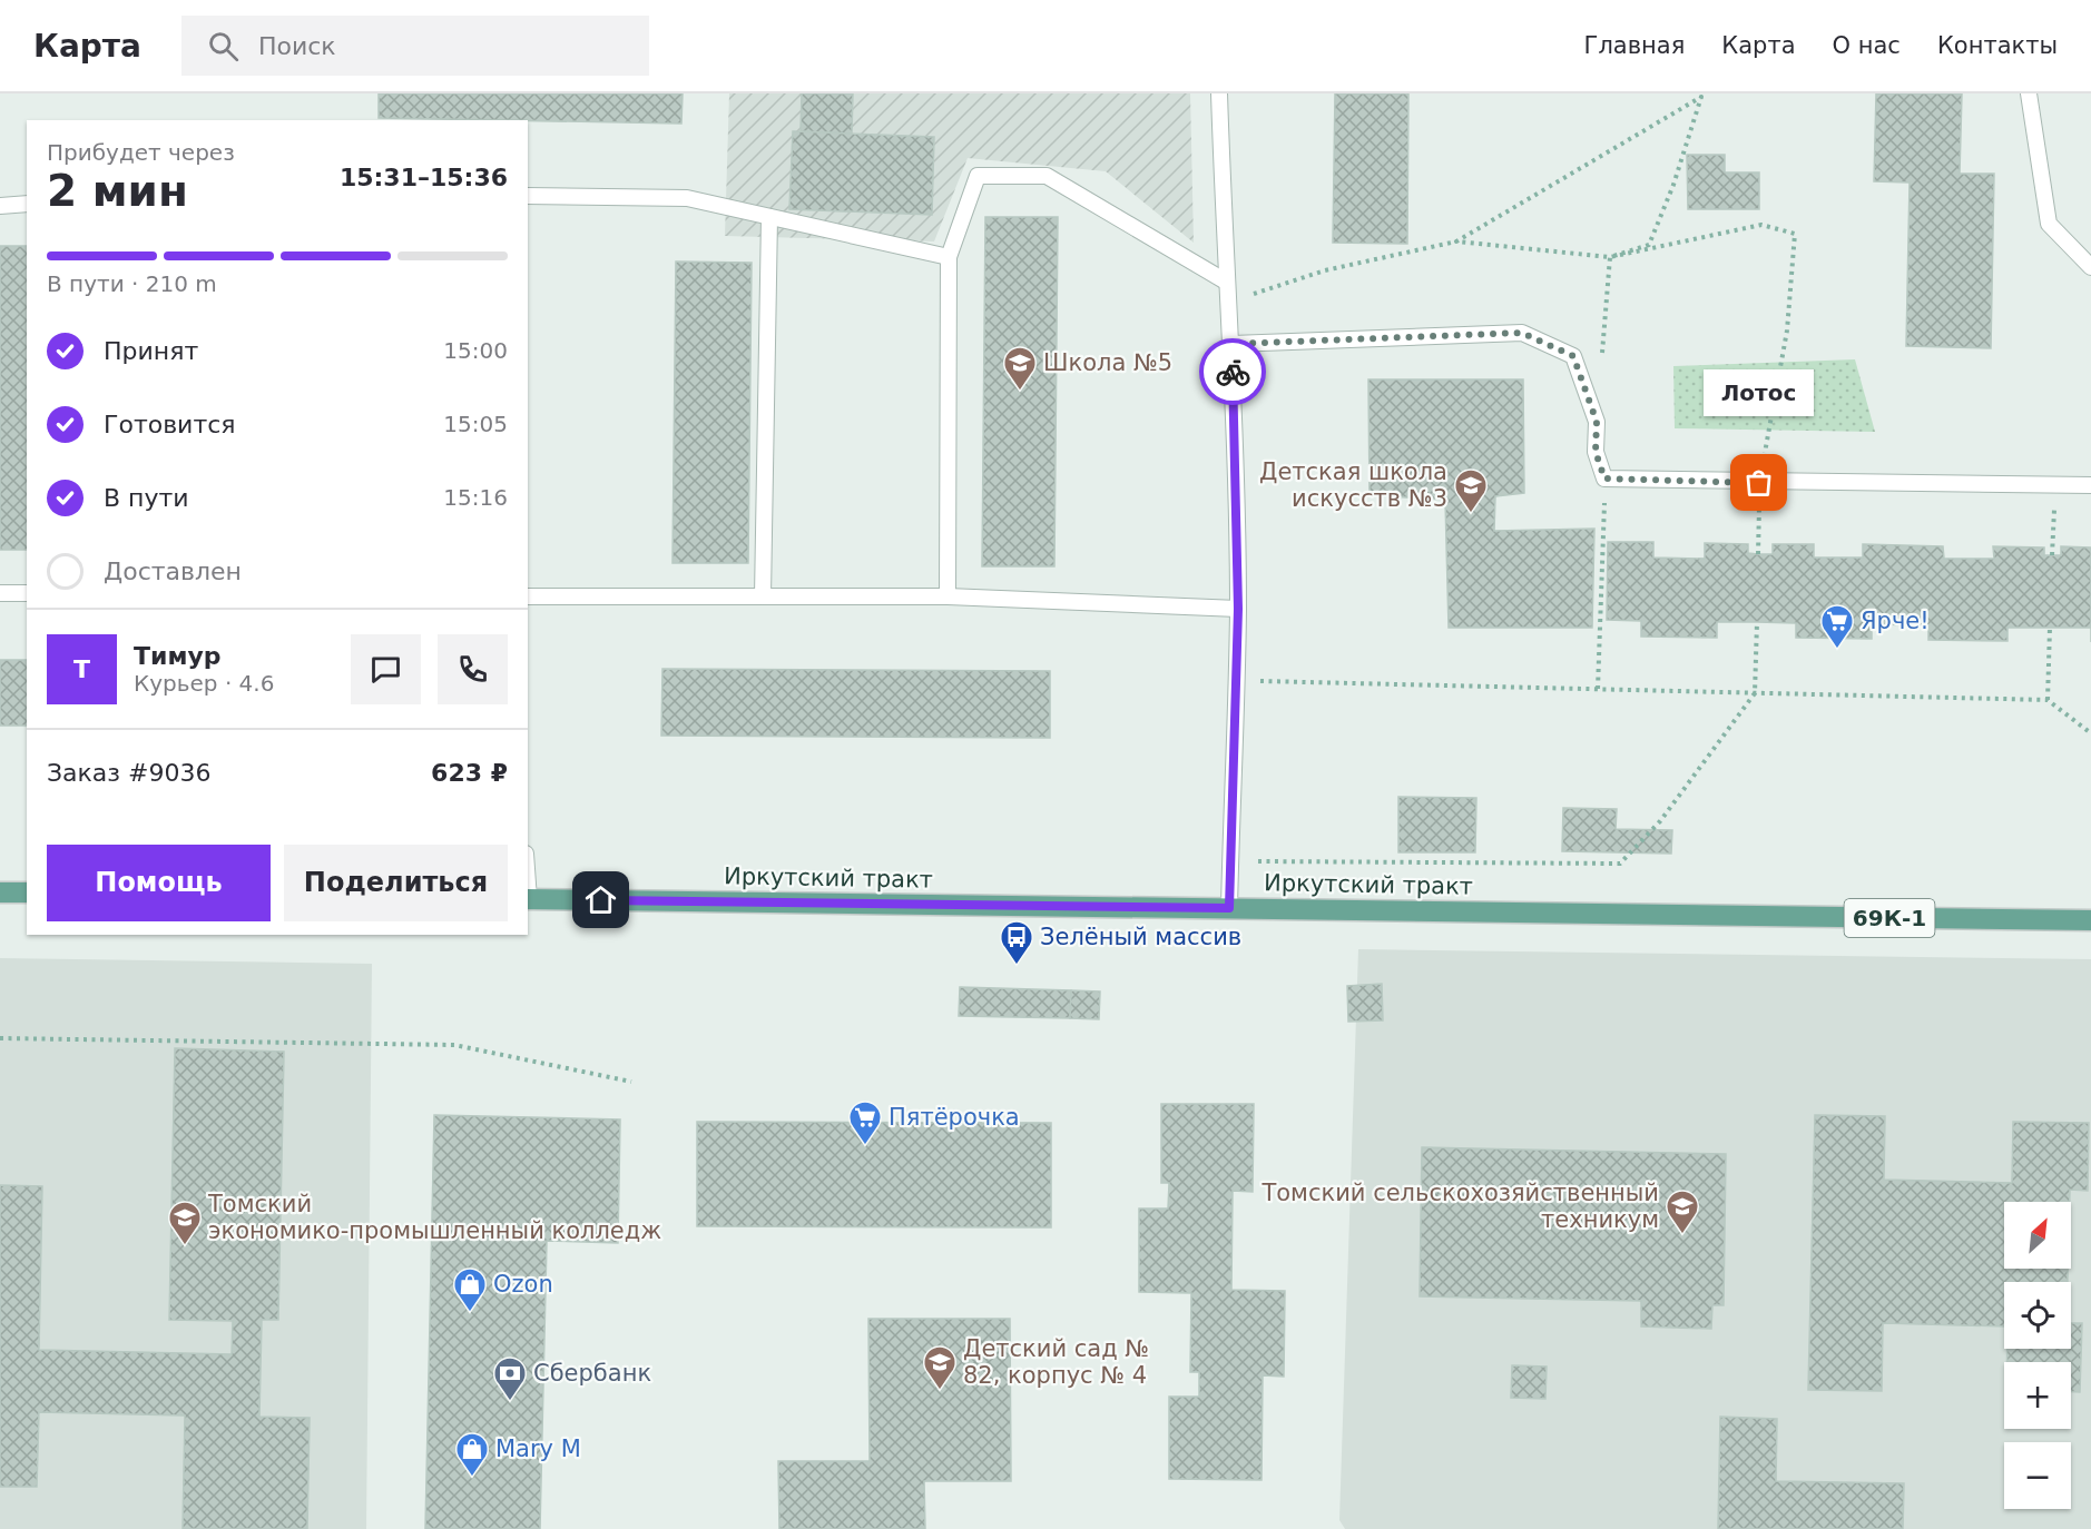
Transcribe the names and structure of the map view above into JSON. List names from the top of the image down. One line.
{"streets":{"main road":["Иркутский тракт","69К-1"]},"places":{"school or university":["Школа №5","Детская школа искусств №3","Томский сельскохозяйственный техникум","Томский экономико-промышленный колледж","Детский сад № 82, корпус № 4"],"other":["Лотос"],"supermarket":["Ярче!","Пятёрочка"],"bus stop":["Зелёный массив"],"shop":["Ozon","Mary M"],"bank":["Сбербанк"]},"north":"top right","page":{"header":"Карта","search":"Поиск","nav":["Главная","Карта","О нас","Контакты"],"heading":["2 мин","Прибудет через","15:31–15:36"],"panel":["Тимур","Курьер · 4.6","Заказ #9036","623 ₽"],"bar":"В пути · 210 m","list":[["Принят","15:00"],["Готовится","15:05"],["В пути","15:16"],"Доставлен"],"bubble":"Лотос","round":"Т","buttons":["Помощь","Поделиться"],"map_buttons":["+","−"]}}
